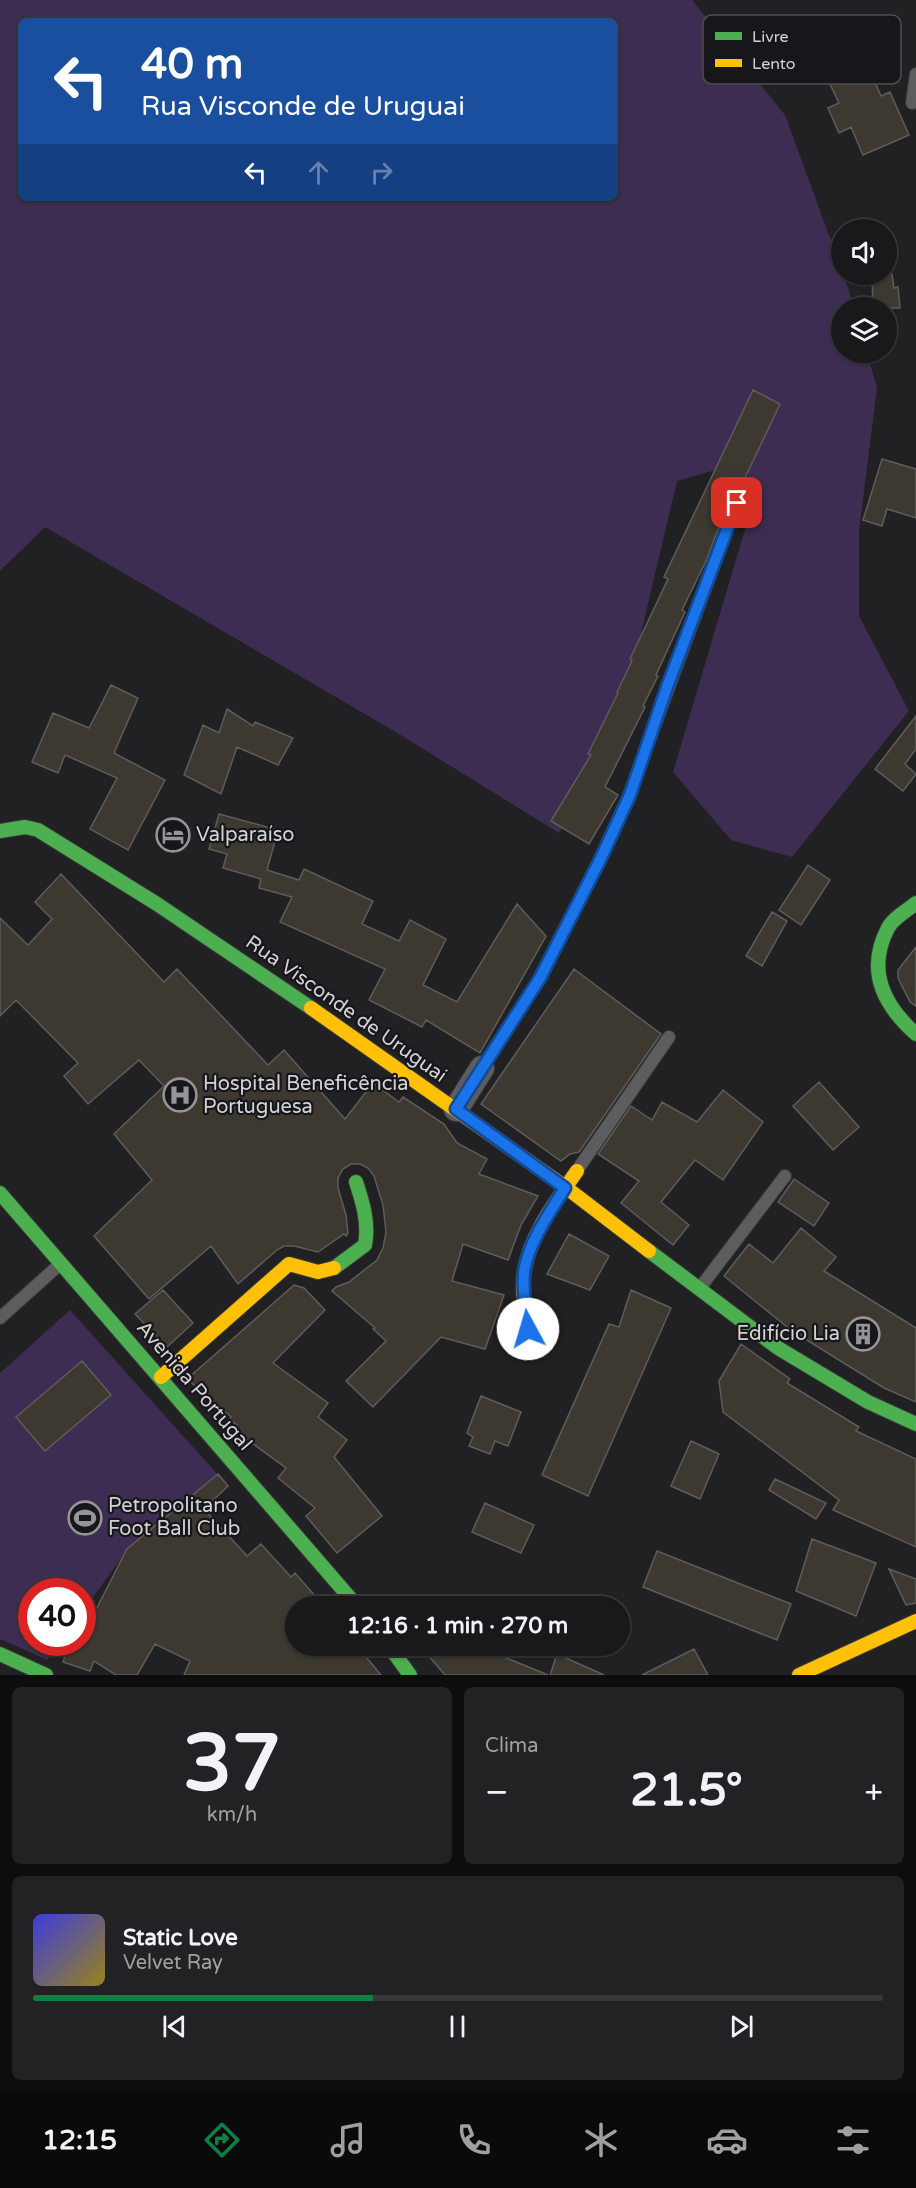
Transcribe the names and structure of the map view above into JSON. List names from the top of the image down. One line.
{"streets":{"street":["Rua Visconde de Uruguai","Avenida Portugal"]},"places":{"hotel":["Valparaíso"],"hospital":["Hospital Beneficência Portuguesa"],"building":["Edifício Lia"],"sports":["Petropolitano Foot Ball Club"]},"legend":["Livre","Lento"],"page":{"turn":["40 m","Rua Visconde de Uruguai"],"limit":"40","trip":"12:16 · 1 min · 270 m","tile":[["37","km/h"],"Clima"],"heat":["−","21.5°","+"],"song":["Static Love","Velvet Ray"],"tabs":"12:15"}}
